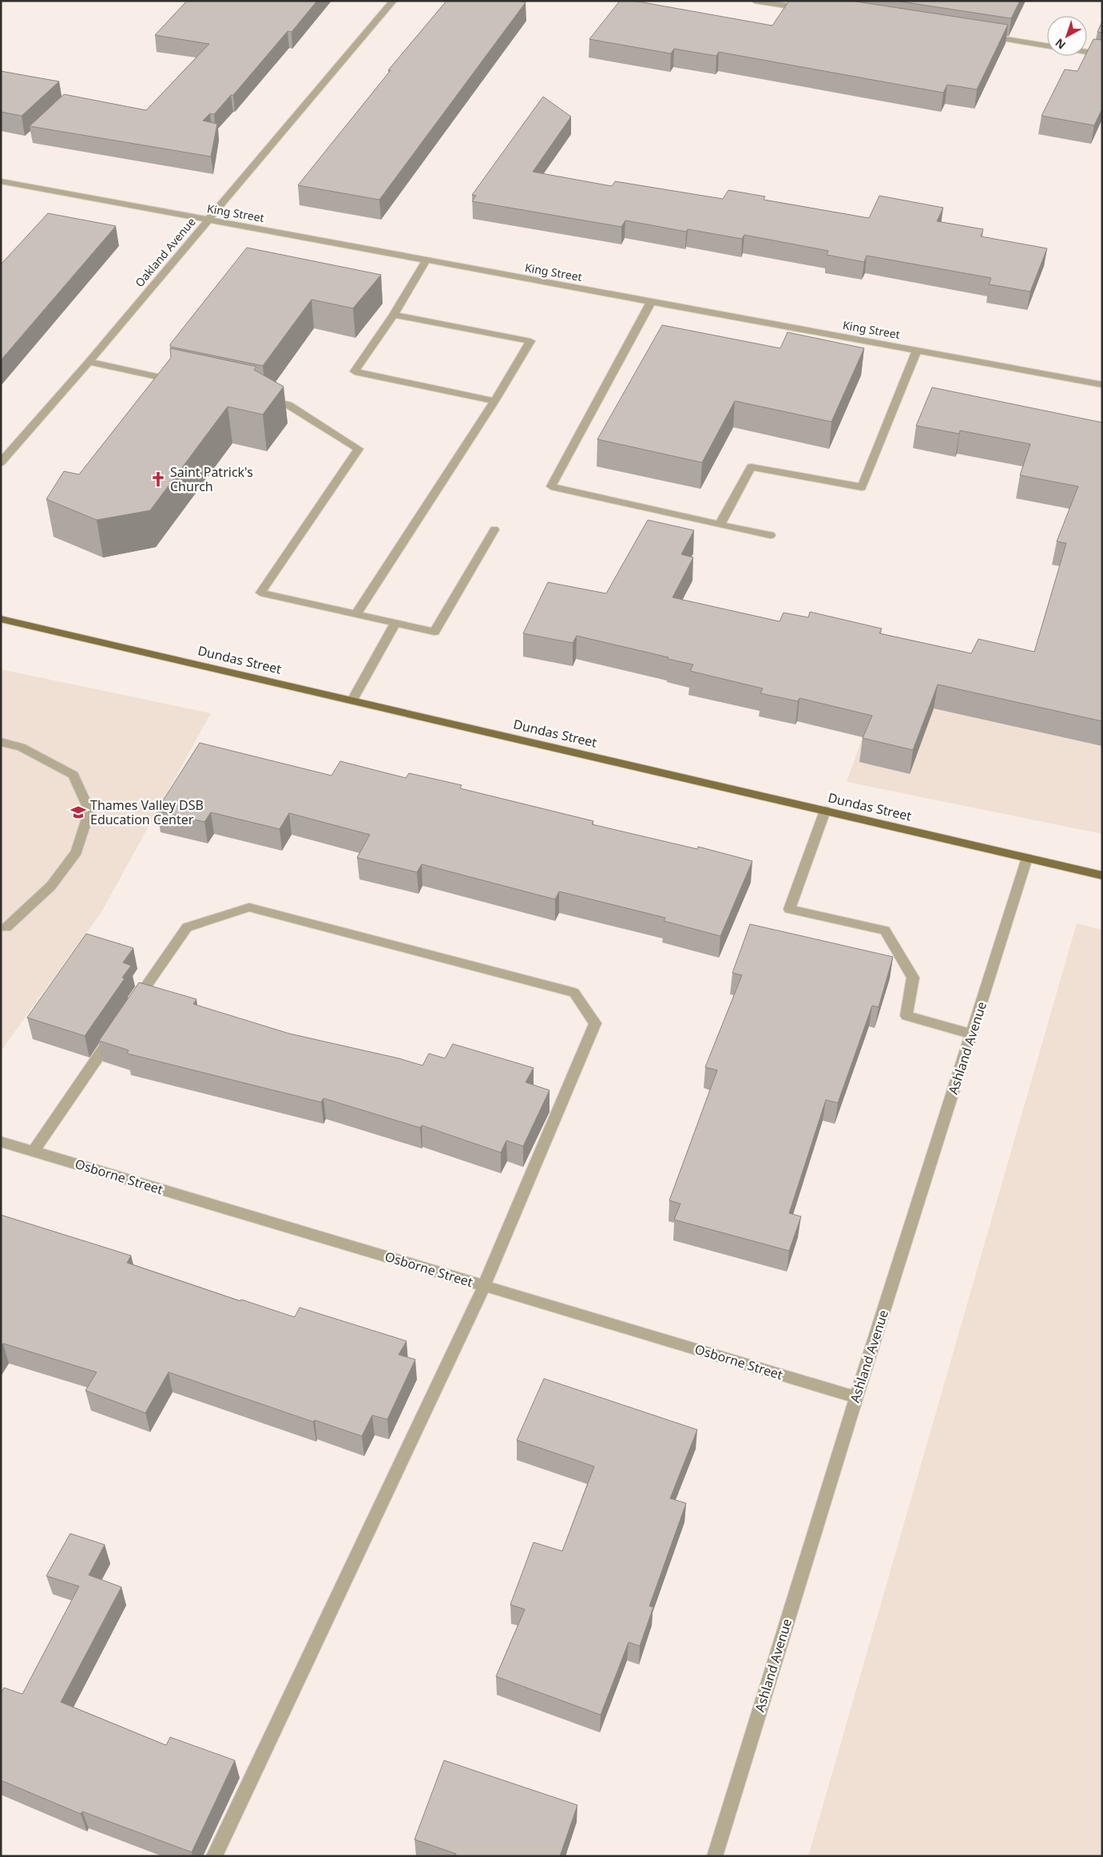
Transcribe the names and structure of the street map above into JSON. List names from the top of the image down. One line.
{"streets":{"main road":["Dundas Street"],"street":["King Street","Oakland Avenue","Ashland Avenue","Osborne Street"]},"crossings":[["King Street","Oakland Avenue"],["Dundas Street","Ashland Avenue"],["Ashland Avenue","Osborne Street"]],"places":{"church":["Saint Patrick's Church"],"school or university":["Thames Valley DSB Education Center"]},"north":"bottom left"}
